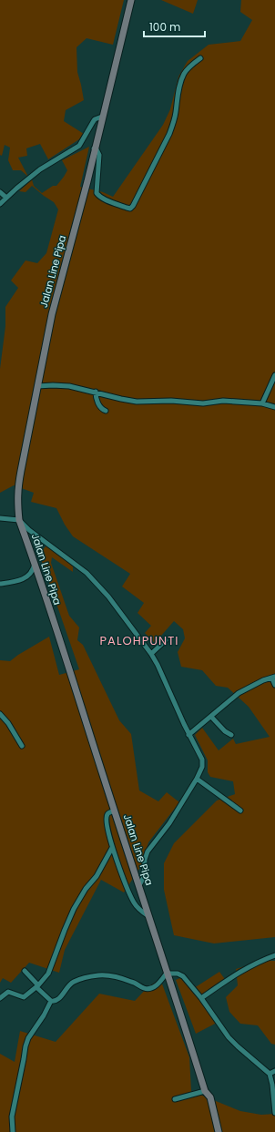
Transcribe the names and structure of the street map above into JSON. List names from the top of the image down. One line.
{"streets":{"main road":["Jalan Line Pipa"]},"districts":["PALOHPUNTI"],"scale_bar":"100 m"}
